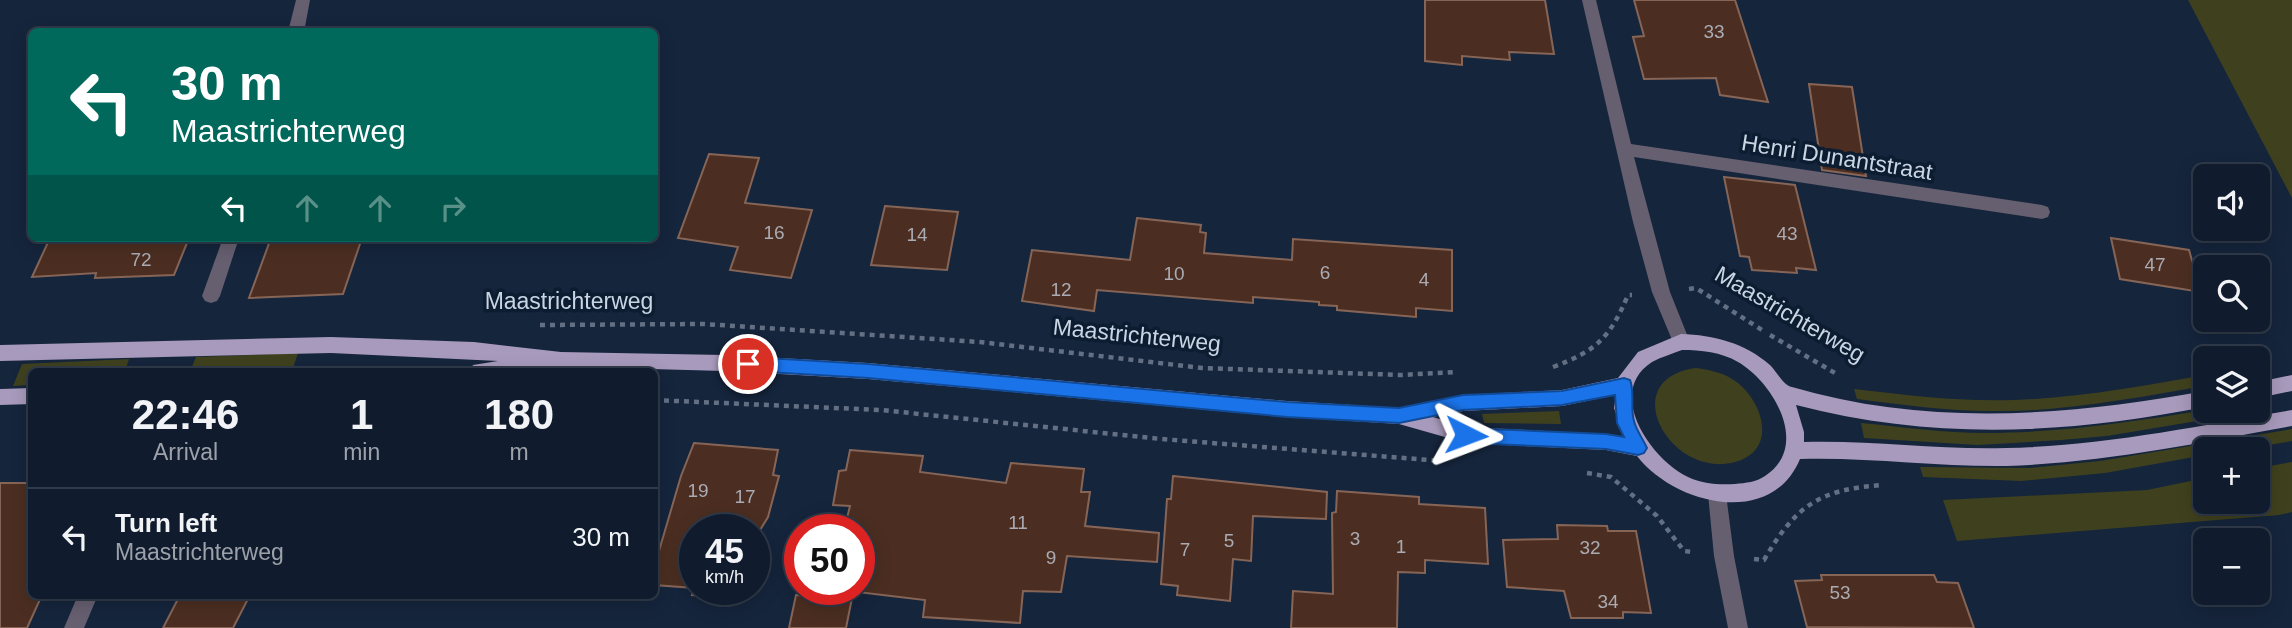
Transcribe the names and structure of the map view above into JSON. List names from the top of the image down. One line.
{"streets":{"street":["Henri Dunantstraat"],"path":["Maastrichterweg"]},"house_numbers":["33","16","43","14","72","47","6","10","4","12","19","17","11","3","5","1","32","7","9","53","34"],"page":{"turn":["30 m","Maastrichterweg"],"map_buttons":["+","−"],"eta":["22:46","Arrival","1","min","180","m"],"list":[{"name":"Turn left","note":"Maastrichterweg","value":"30 m"}],"speed":"45 km/h","limit":"50"}}
